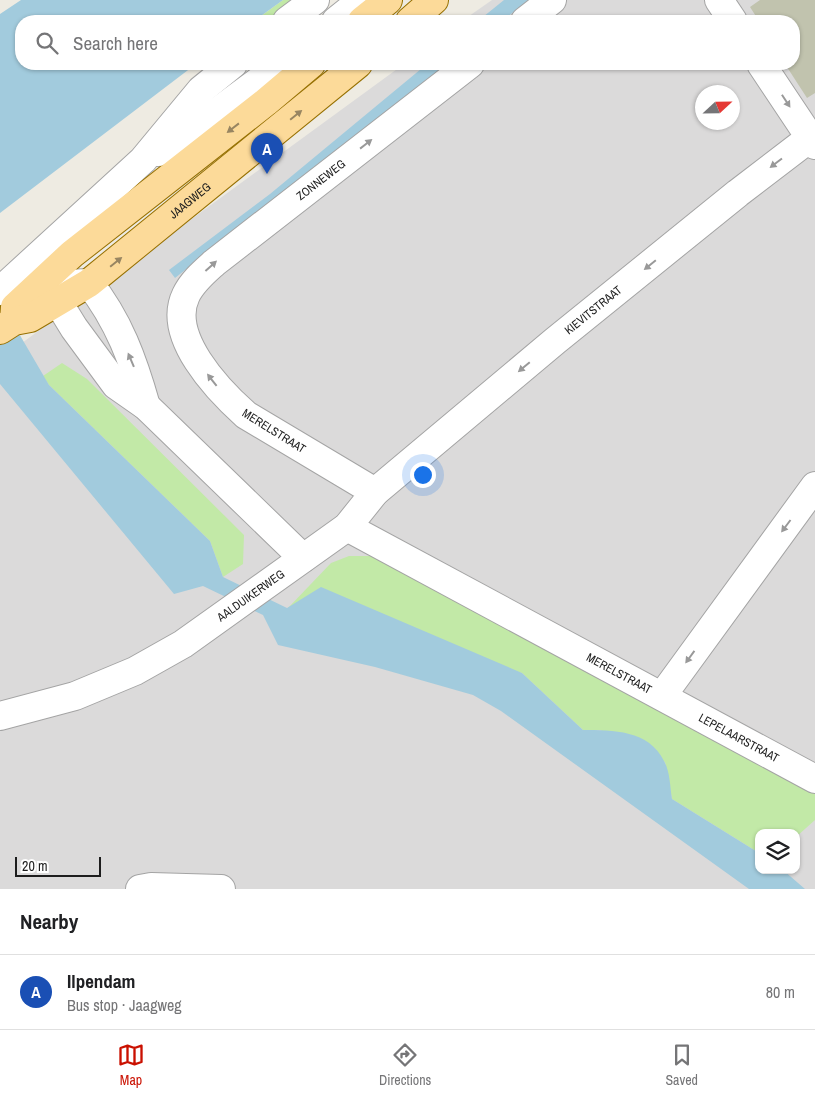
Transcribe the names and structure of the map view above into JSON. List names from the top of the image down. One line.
{"streets":{"main road":["JAAGWEG"],"street":["ZONNEWEG","KIEVITSTRAAT","MERELSTRAAT","AALDUIKERWEG","LEPELAARSTRAAT"]},"crossings":[["ZONNEWEG","MERELSTRAAT"],["KIEVITSTRAAT","MERELSTRAAT"],["MERELSTRAAT","LEPELAARSTRAAT"]],"one_way":["KIEVITSTRAAT"],"scale_bar":"20 m","north":"right","page":{"search":"Search here","pins":"A","scale":"20 m","heading":"Nearby","list":[{"mark":"A","name":"Ilpendam","note":"Bus stop · Jaagweg","value":"80 m"}],"nav":["Map","Directions","Saved"]}}
